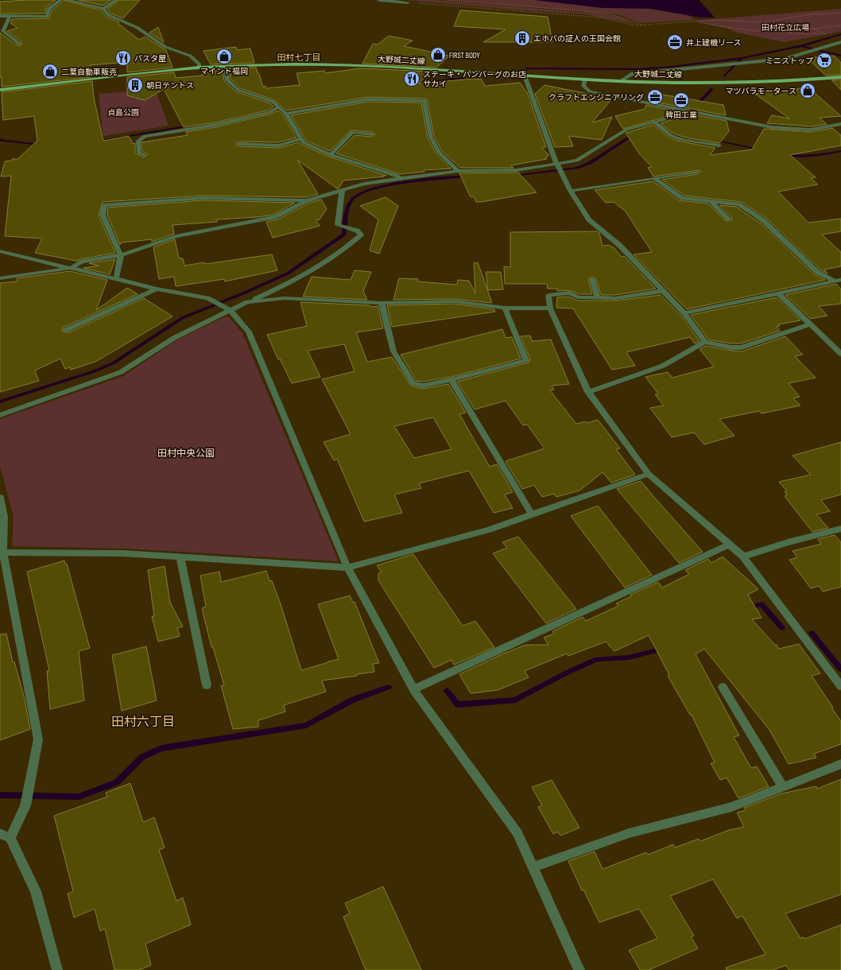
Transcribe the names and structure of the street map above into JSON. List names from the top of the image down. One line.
{"streets":{"main road":["大野城二丈線"]},"districts":["田村七丁目","田村六丁目"],"parks":["田村花立広場","貞島公園","田村中央公園"],"places":{"building":["エホバの証人の王国会館","朝日テントス"],"office":["井上建機リース","クラフトエンジニアリング","稗田工業"],"shop":["FIRST BODY","マインド福岡","二葉自動車販売","マツバラモータース"],"restaurant":["パスタ屋","ステーキ・ハンバーグのお店 サカイ"],"supermarket":["ミニストップ"]}}
